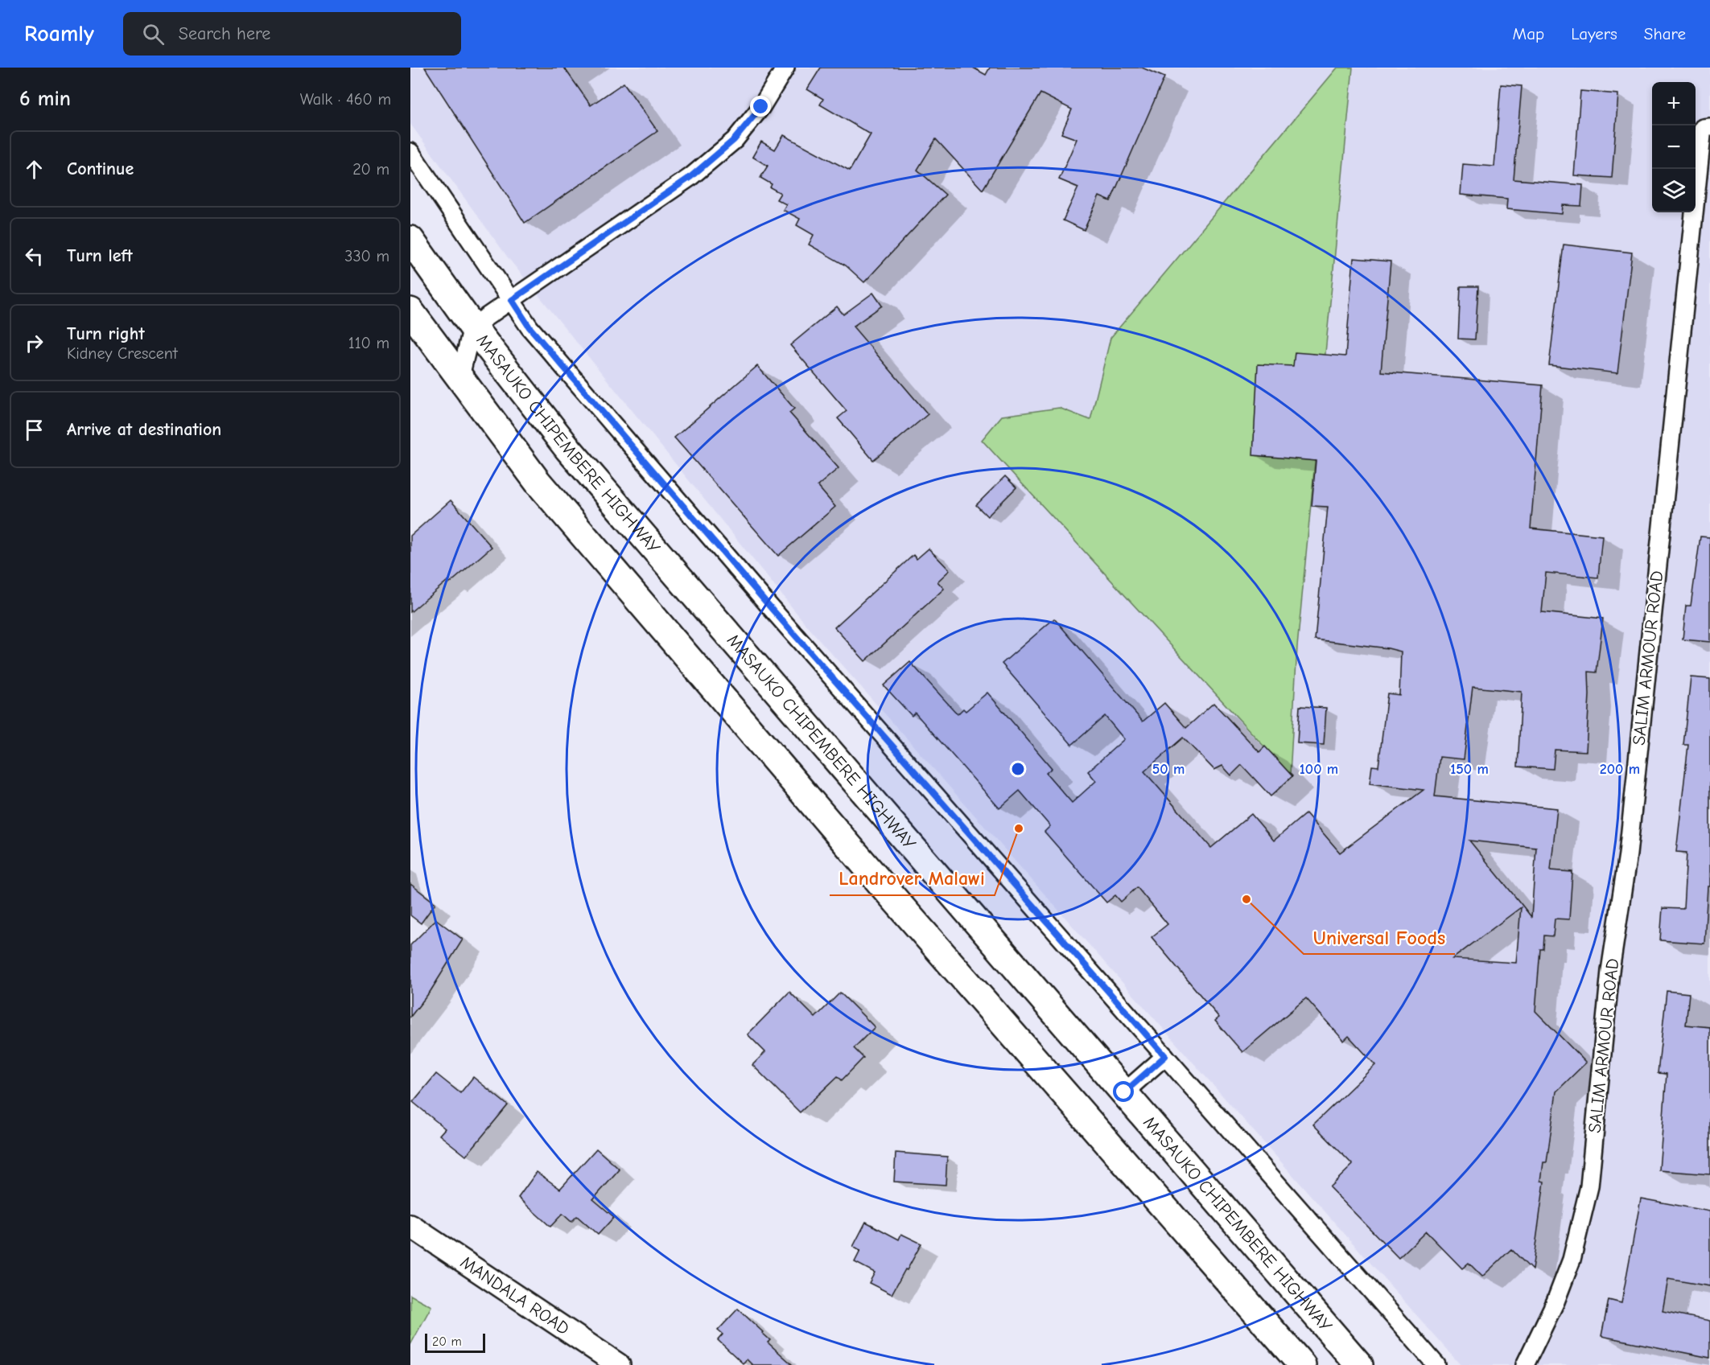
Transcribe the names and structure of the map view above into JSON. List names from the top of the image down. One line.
{"streets":{"highway":["MASAUKO CHIPEMBERE HIGHWAY"],"street":["SALIM ARMOUR ROAD","MANDALA ROAD"]},"places":["Landrover Malawi","Universal Foods"],"scale_bar":"20 m","page":{"header":"Roamly","search":"Search here","nav":["Map","Layers","Share"],"heading":["6 min","Walk · 460 m"],"map_buttons":["+","−"],"list":[["Continue","20 m"],["Turn left","330 m"],["Turn right","Kidney Crescent","110 m"],"Arrive at destination"],"scale":"20 m"},"rings":["50 m","100 m","150 m","200 m"]}
